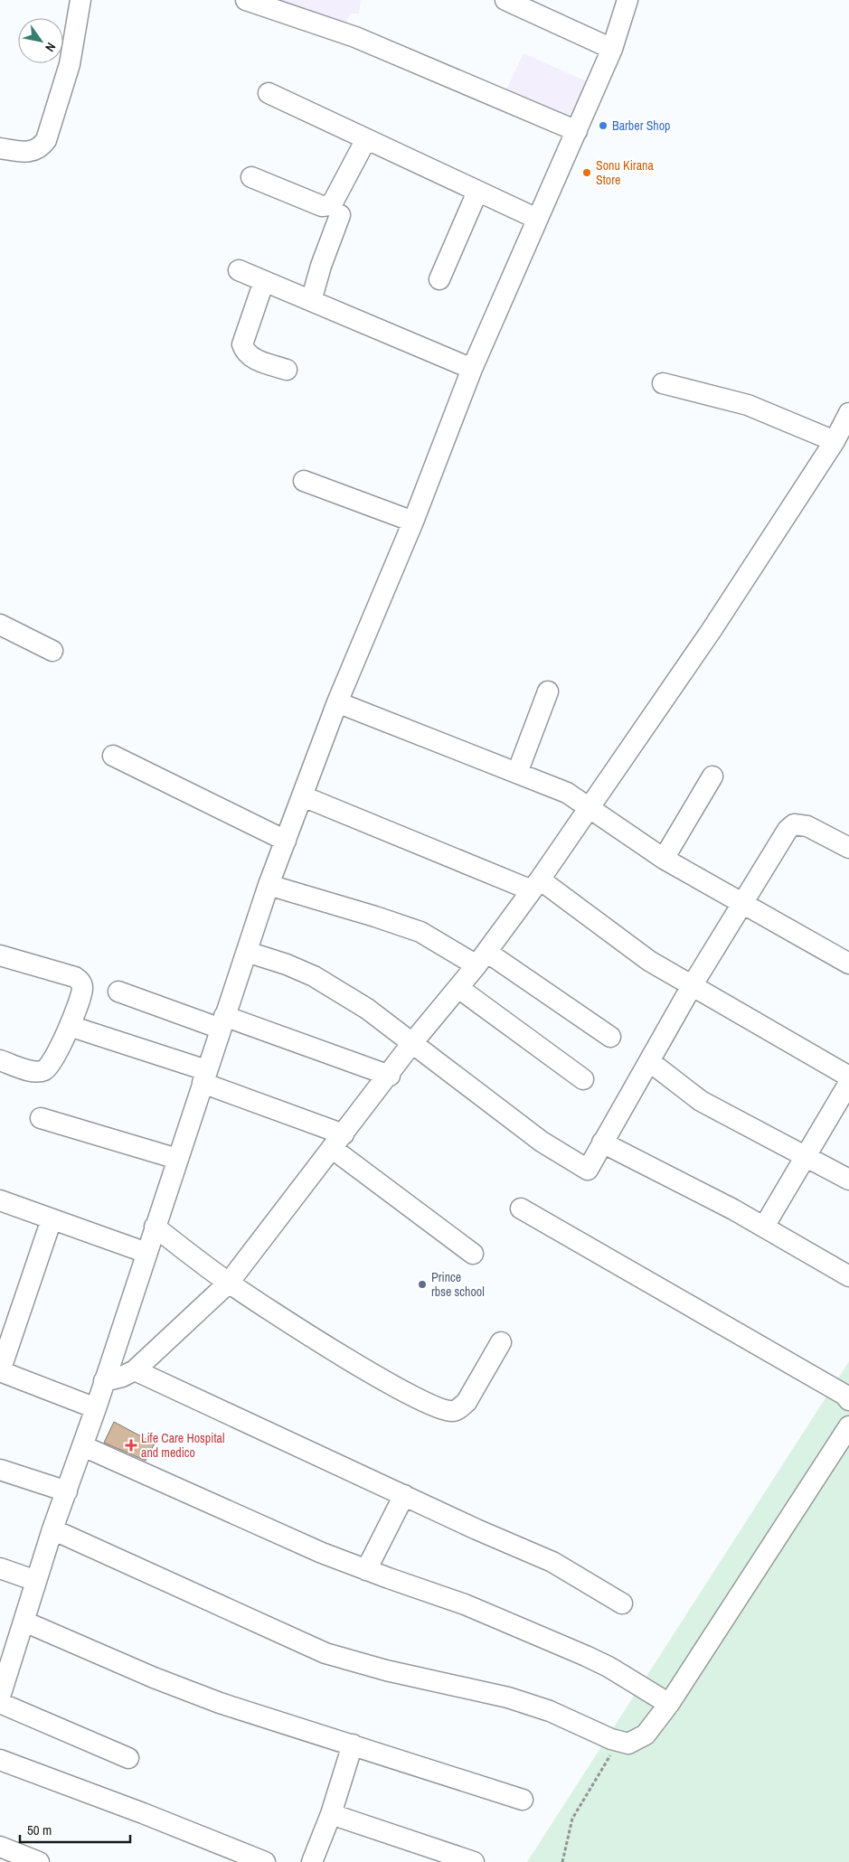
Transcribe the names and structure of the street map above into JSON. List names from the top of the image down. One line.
{"places":{"other":["Barber Shop","Sonu Kirana Store","Prince rbse school"],"health":["Life Care Hospital and medico"]},"scale_bar":"50 m","north":"bottom right"}
